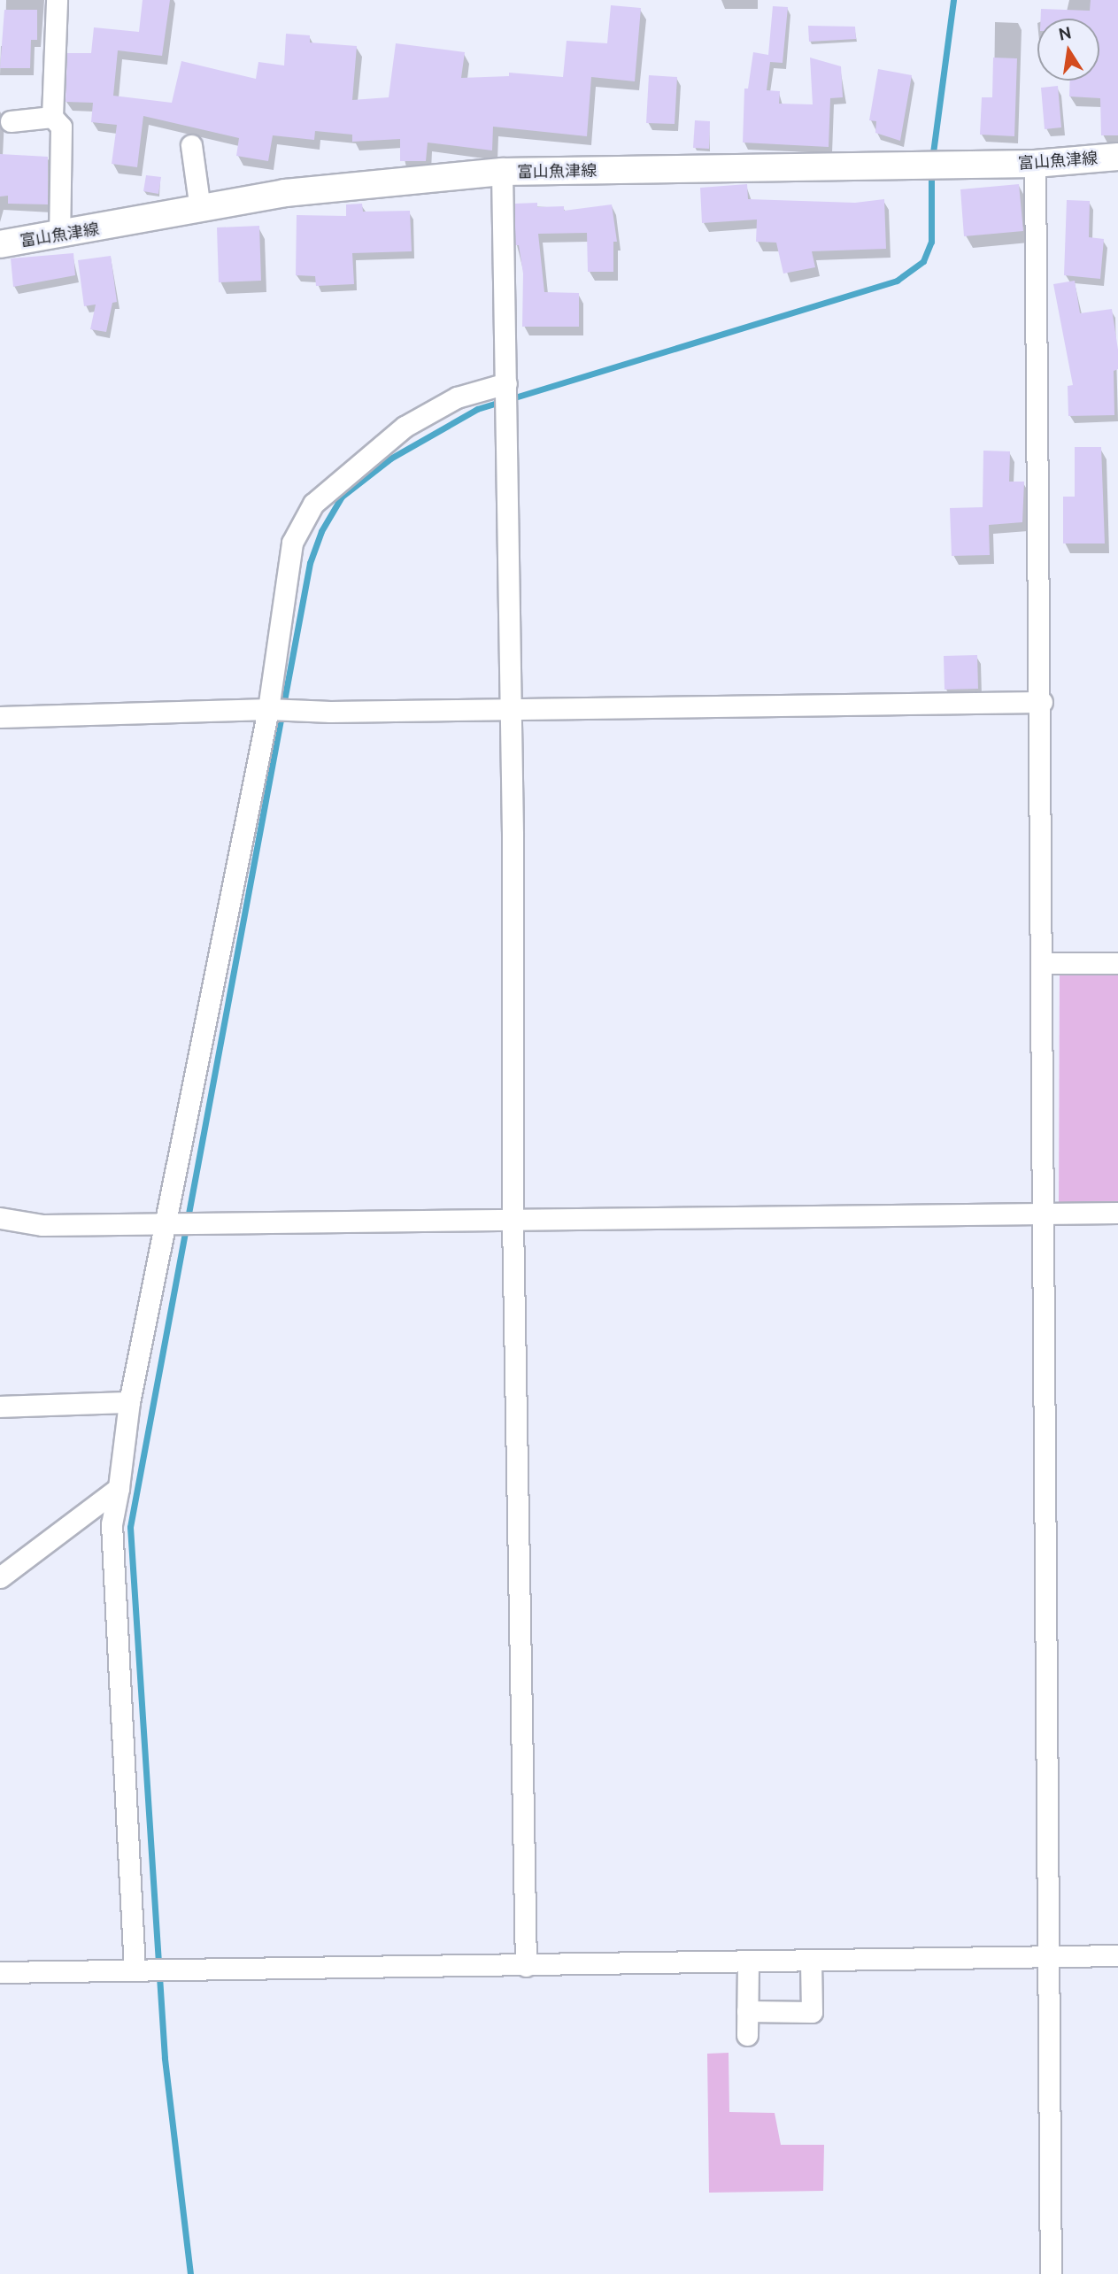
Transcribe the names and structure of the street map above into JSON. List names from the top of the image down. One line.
{"streets":{"main road":["富山魚津線"]},"north":"top"}
